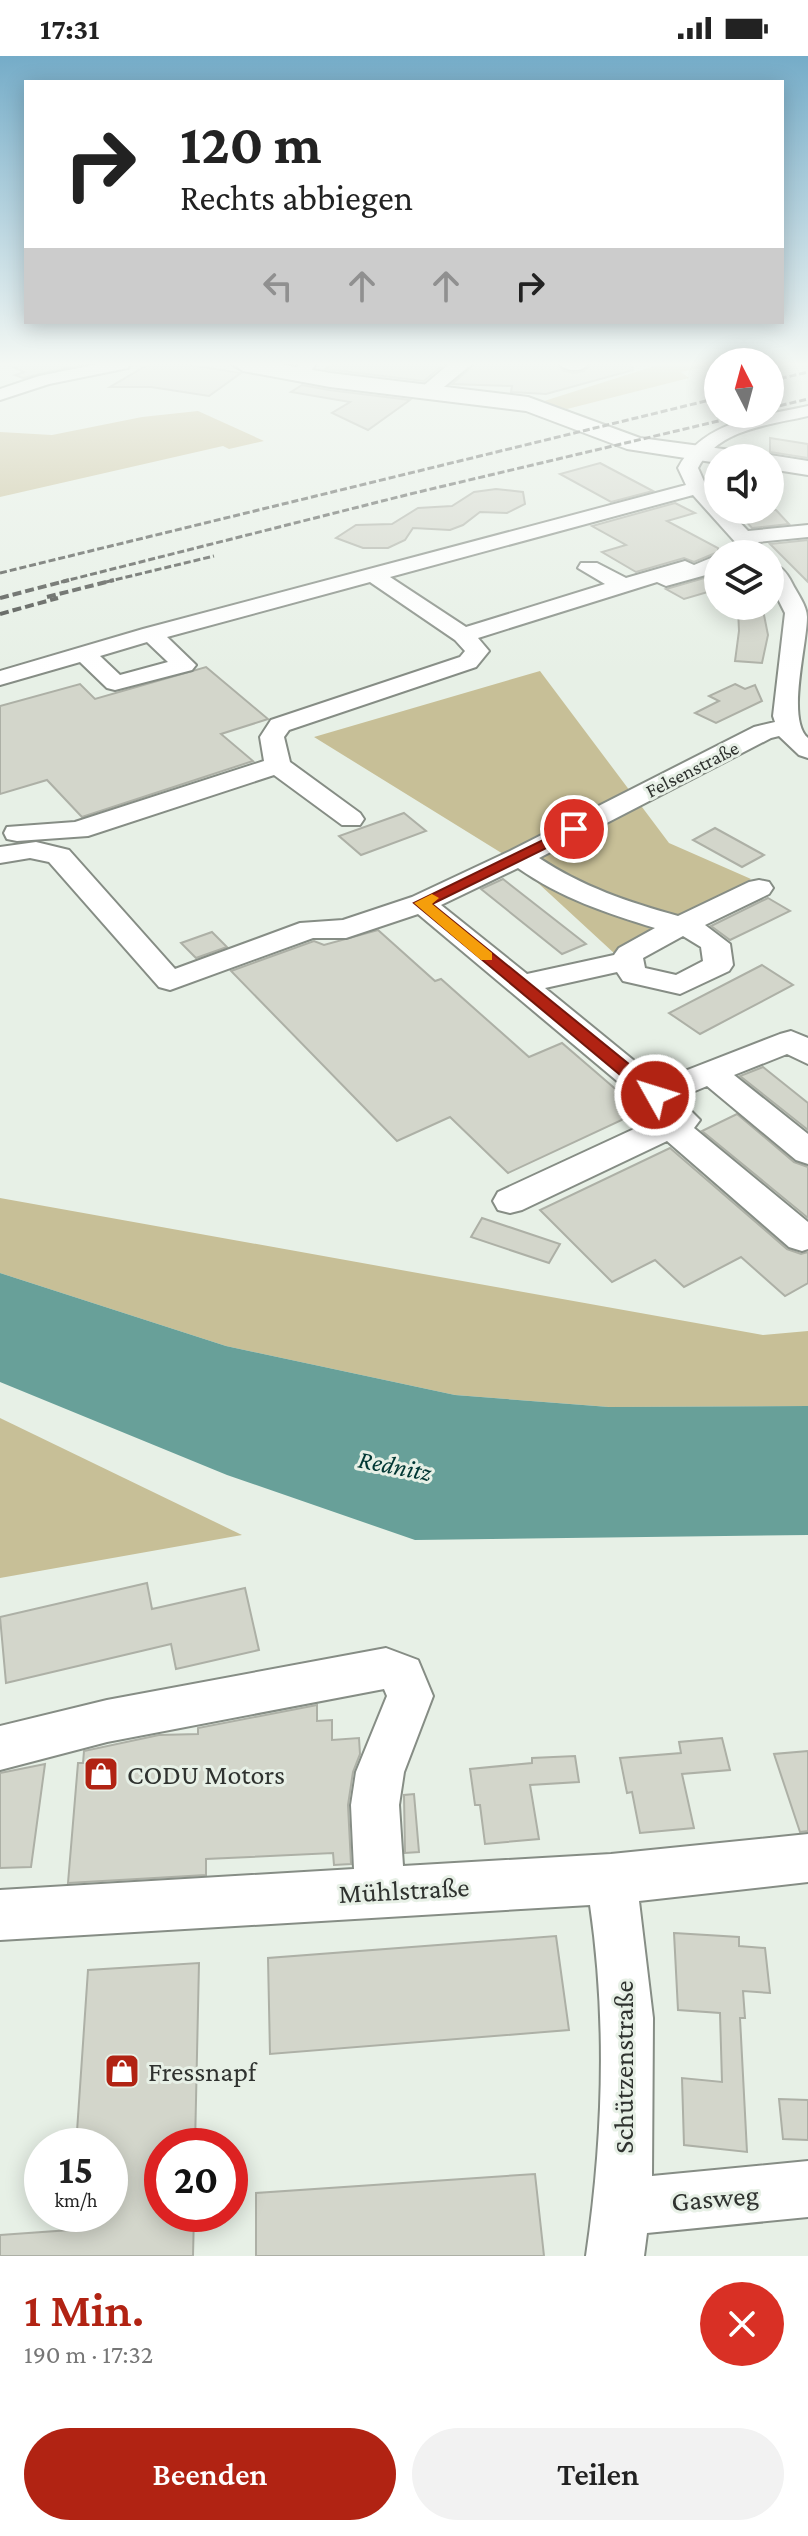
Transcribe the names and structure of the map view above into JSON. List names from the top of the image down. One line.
{"streets":{"street":["Felsenstraße","Mühlstraße","Schützenstraße","Gasweg"]},"crossings":[["Mühlstraße","Schützenstraße"],["Schützenstraße","Gasweg"]],"water":["Rednitz"],"places":{"shop":["CODU Motors","Fressnapf"]},"north":"top","page":{"status":"17:31","turn":["120 m","Rechts abbiegen"],"speed":"15 km/h","limit":"20","heading":["1 Min.","190 m · 17:32"],"buttons":["Beenden","Teilen"]}}
